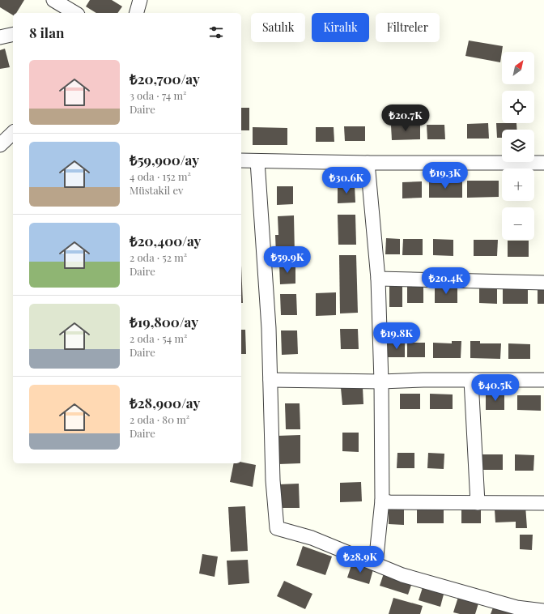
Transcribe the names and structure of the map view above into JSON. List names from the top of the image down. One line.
{"north":"top right","page":{"chip":["Satılık","Kiralık","Filtreler"],"heading":"8 ilan","map_buttons":["+","−"],"list":[{"name":"₺20,700/ay","note":"3 oda · 74 m² · Daire"},{"name":"₺59,900/ay","note":"4 oda · 152 m² · Müstakil ev"},{"name":"₺20,400/ay","note":"2 oda · 52 m² · Daire"},{"name":"₺19,800/ay","note":"2 oda · 54 m² · Daire"},{"name":"₺28,900/ay","note":"2 oda · 80 m² · Daire"}],"price":["₺20.7K","₺19.3K","₺30.6K","₺59.9K","₺20.4K","₺19.8K","₺40.5K","₺28.9K"]}}
